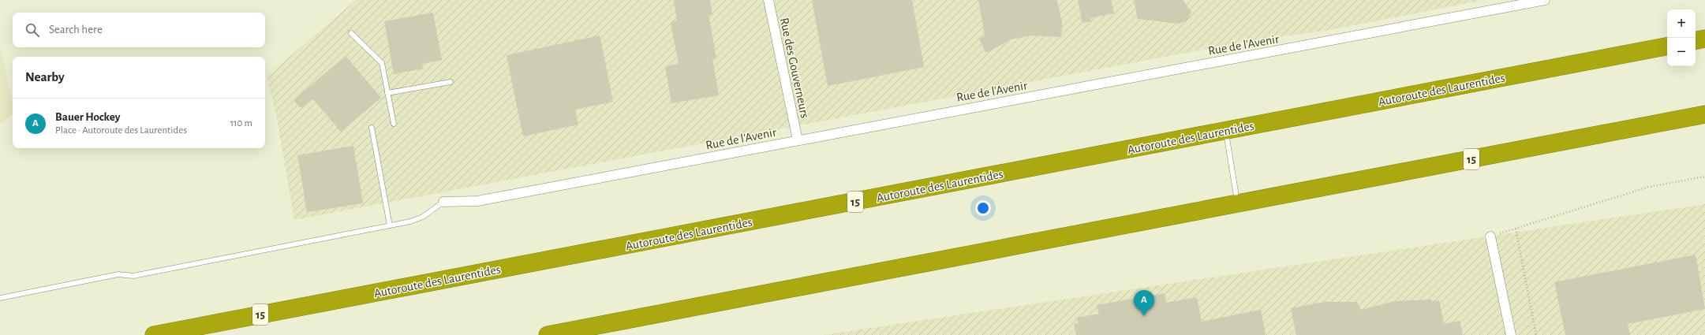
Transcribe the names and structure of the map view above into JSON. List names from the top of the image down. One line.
{"streets":{"highway":["Autoroute des Laurentides","15"],"street":["Rue de l'Avenir","Rue des Gouverneurs"]},"crossings":[["Rue de l'Avenir","Rue des Gouverneurs"]],"page":{"map_buttons":["+","−"],"search":"Search here","heading":"Nearby","list":[{"mark":"A","name":"Bauer Hockey","note":"Place · Autoroute des Laurentides","value":"110 m"}],"pins":"A"}}
